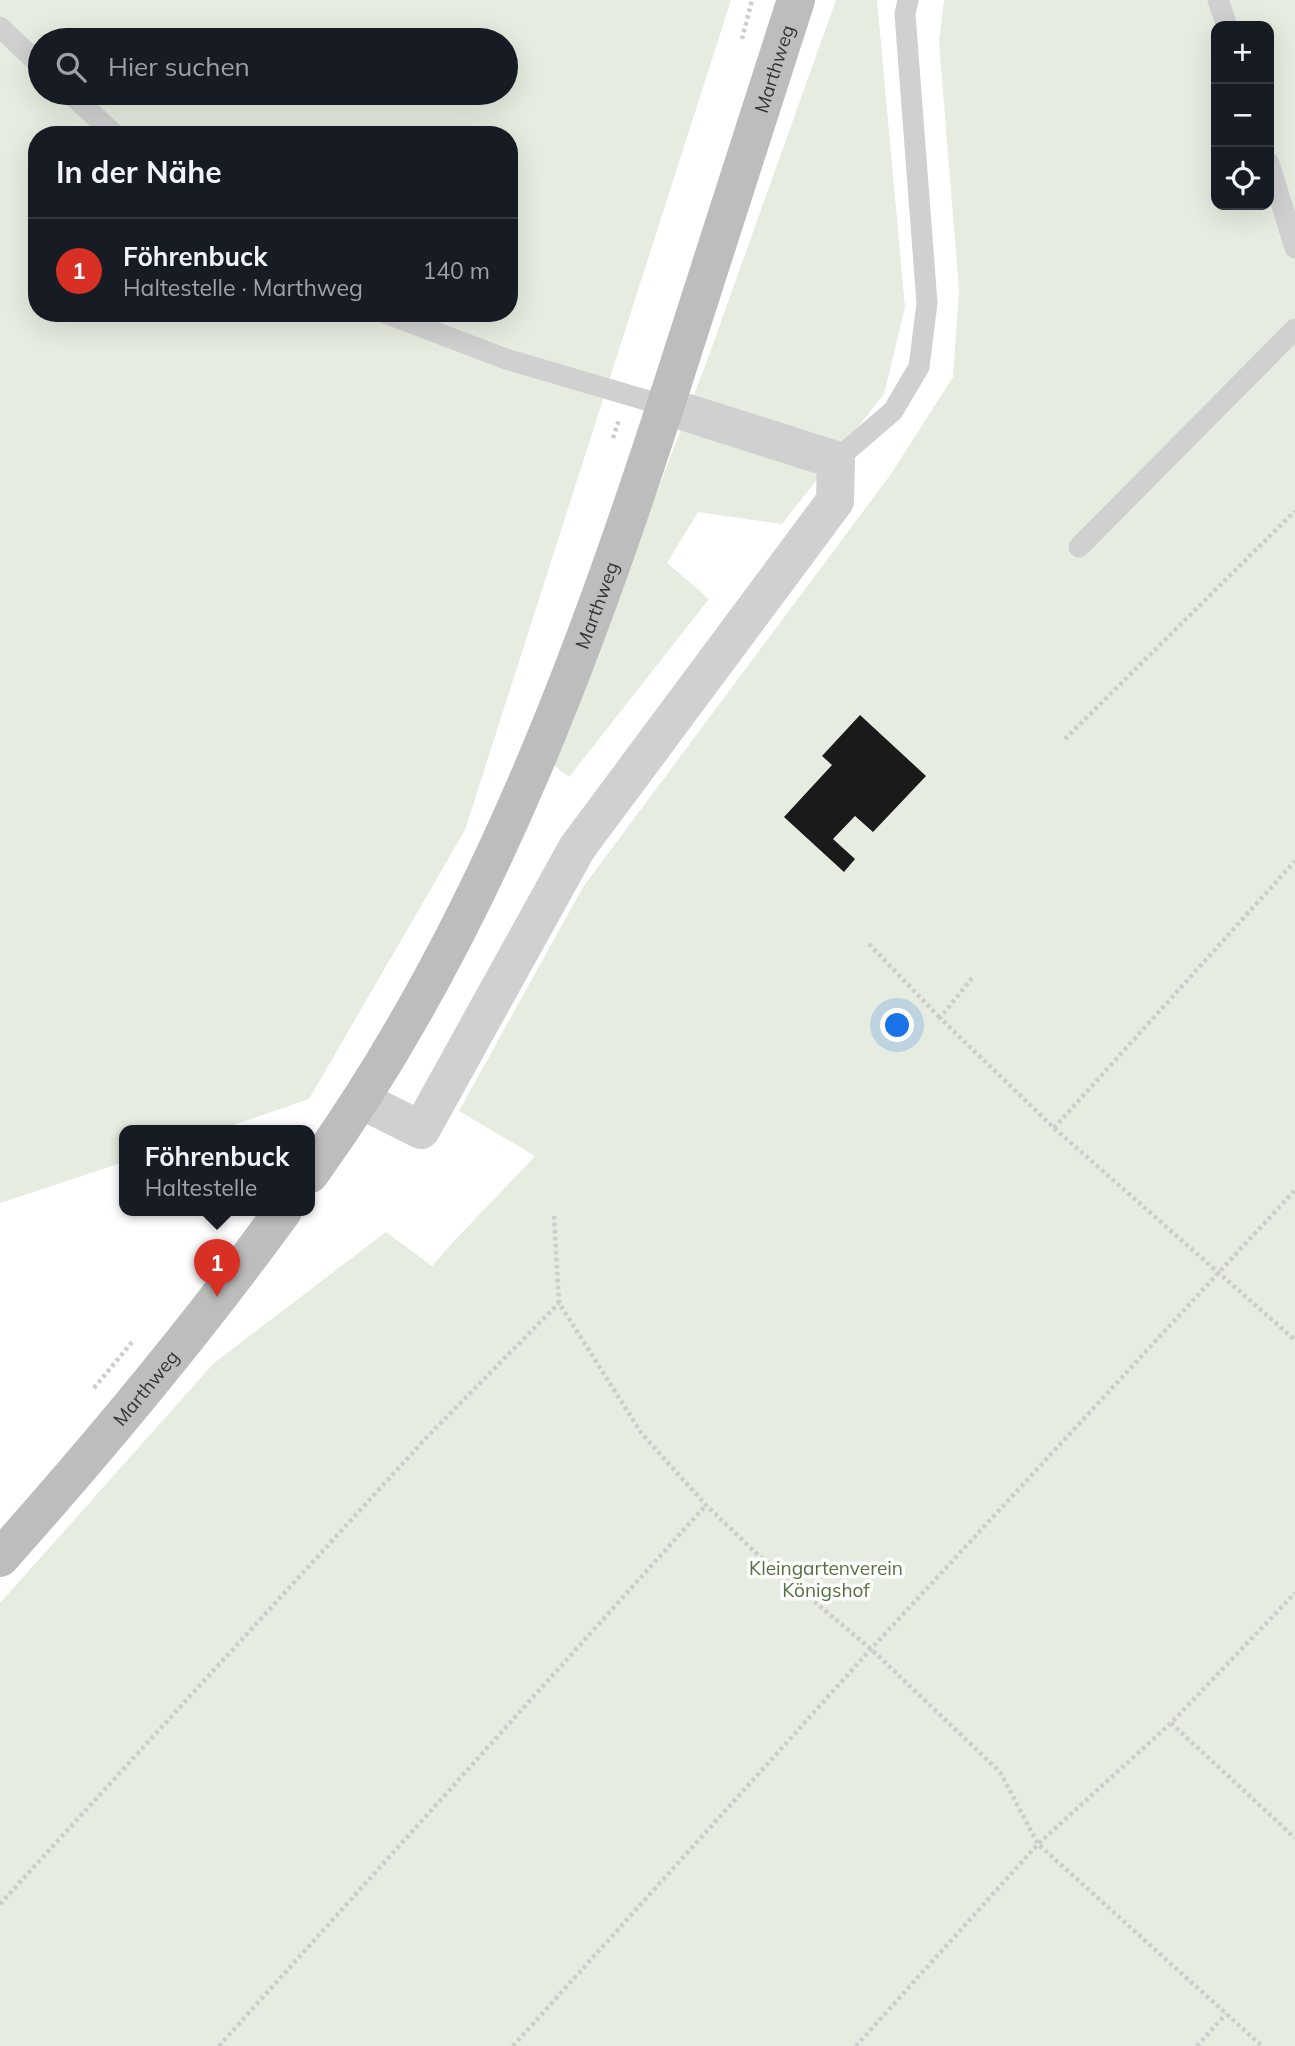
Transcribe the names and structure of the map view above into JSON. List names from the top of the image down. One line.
{"streets":{"main road":["Marthweg"]},"parks":["Kleingartenverein Königshof"],"page":{"map_buttons":["+","−"],"search":"Hier suchen","heading":"In der Nähe","list":[{"mark":"1","name":"Föhrenbuck","note":"Haltestelle · Marthweg","value":"140 m"}],"popup":["Föhrenbuck","Haltestelle"],"pins":"1"}}
